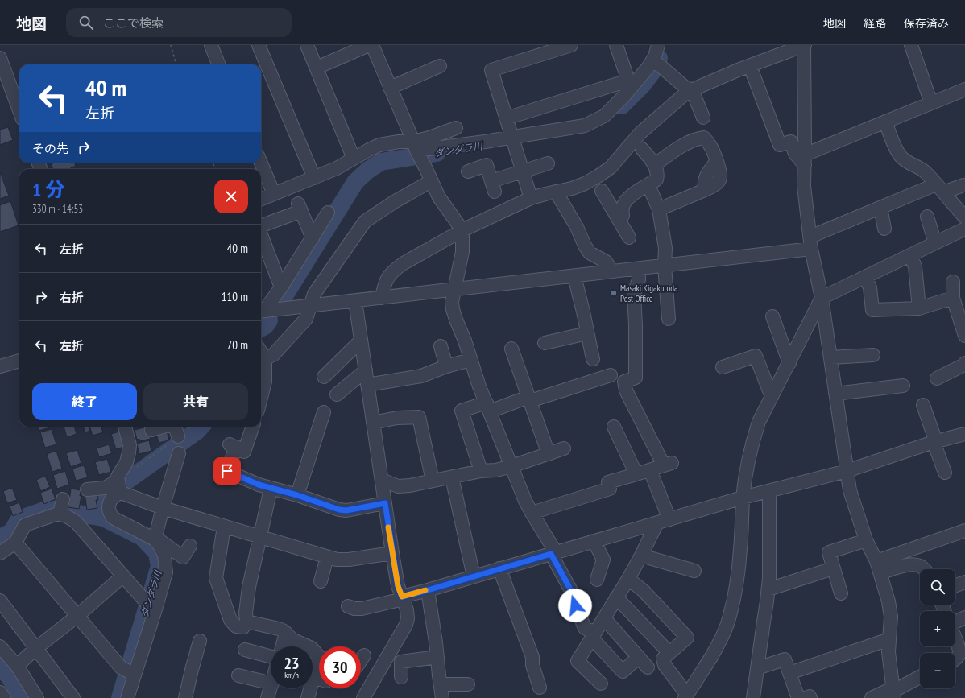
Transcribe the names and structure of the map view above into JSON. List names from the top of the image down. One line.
{"water":["ダンダラ川"],"places":["Masaki Kigakuroda Post Office"],"page":{"header":"地図","search":"ここで検索","nav":["地図","経路","保存済み"],"turn":["40 m","左折"],"then":"その先","heading":["1 分","330 m · 14:53"],"list":[{"name":"左折","value":"40 m"},{"name":"右折","value":"110 m"},{"name":"左折","value":"70 m"}],"buttons":["終了","共有"],"map_buttons":["+","−"],"speed":"23 km/h","limit":"30"}}
